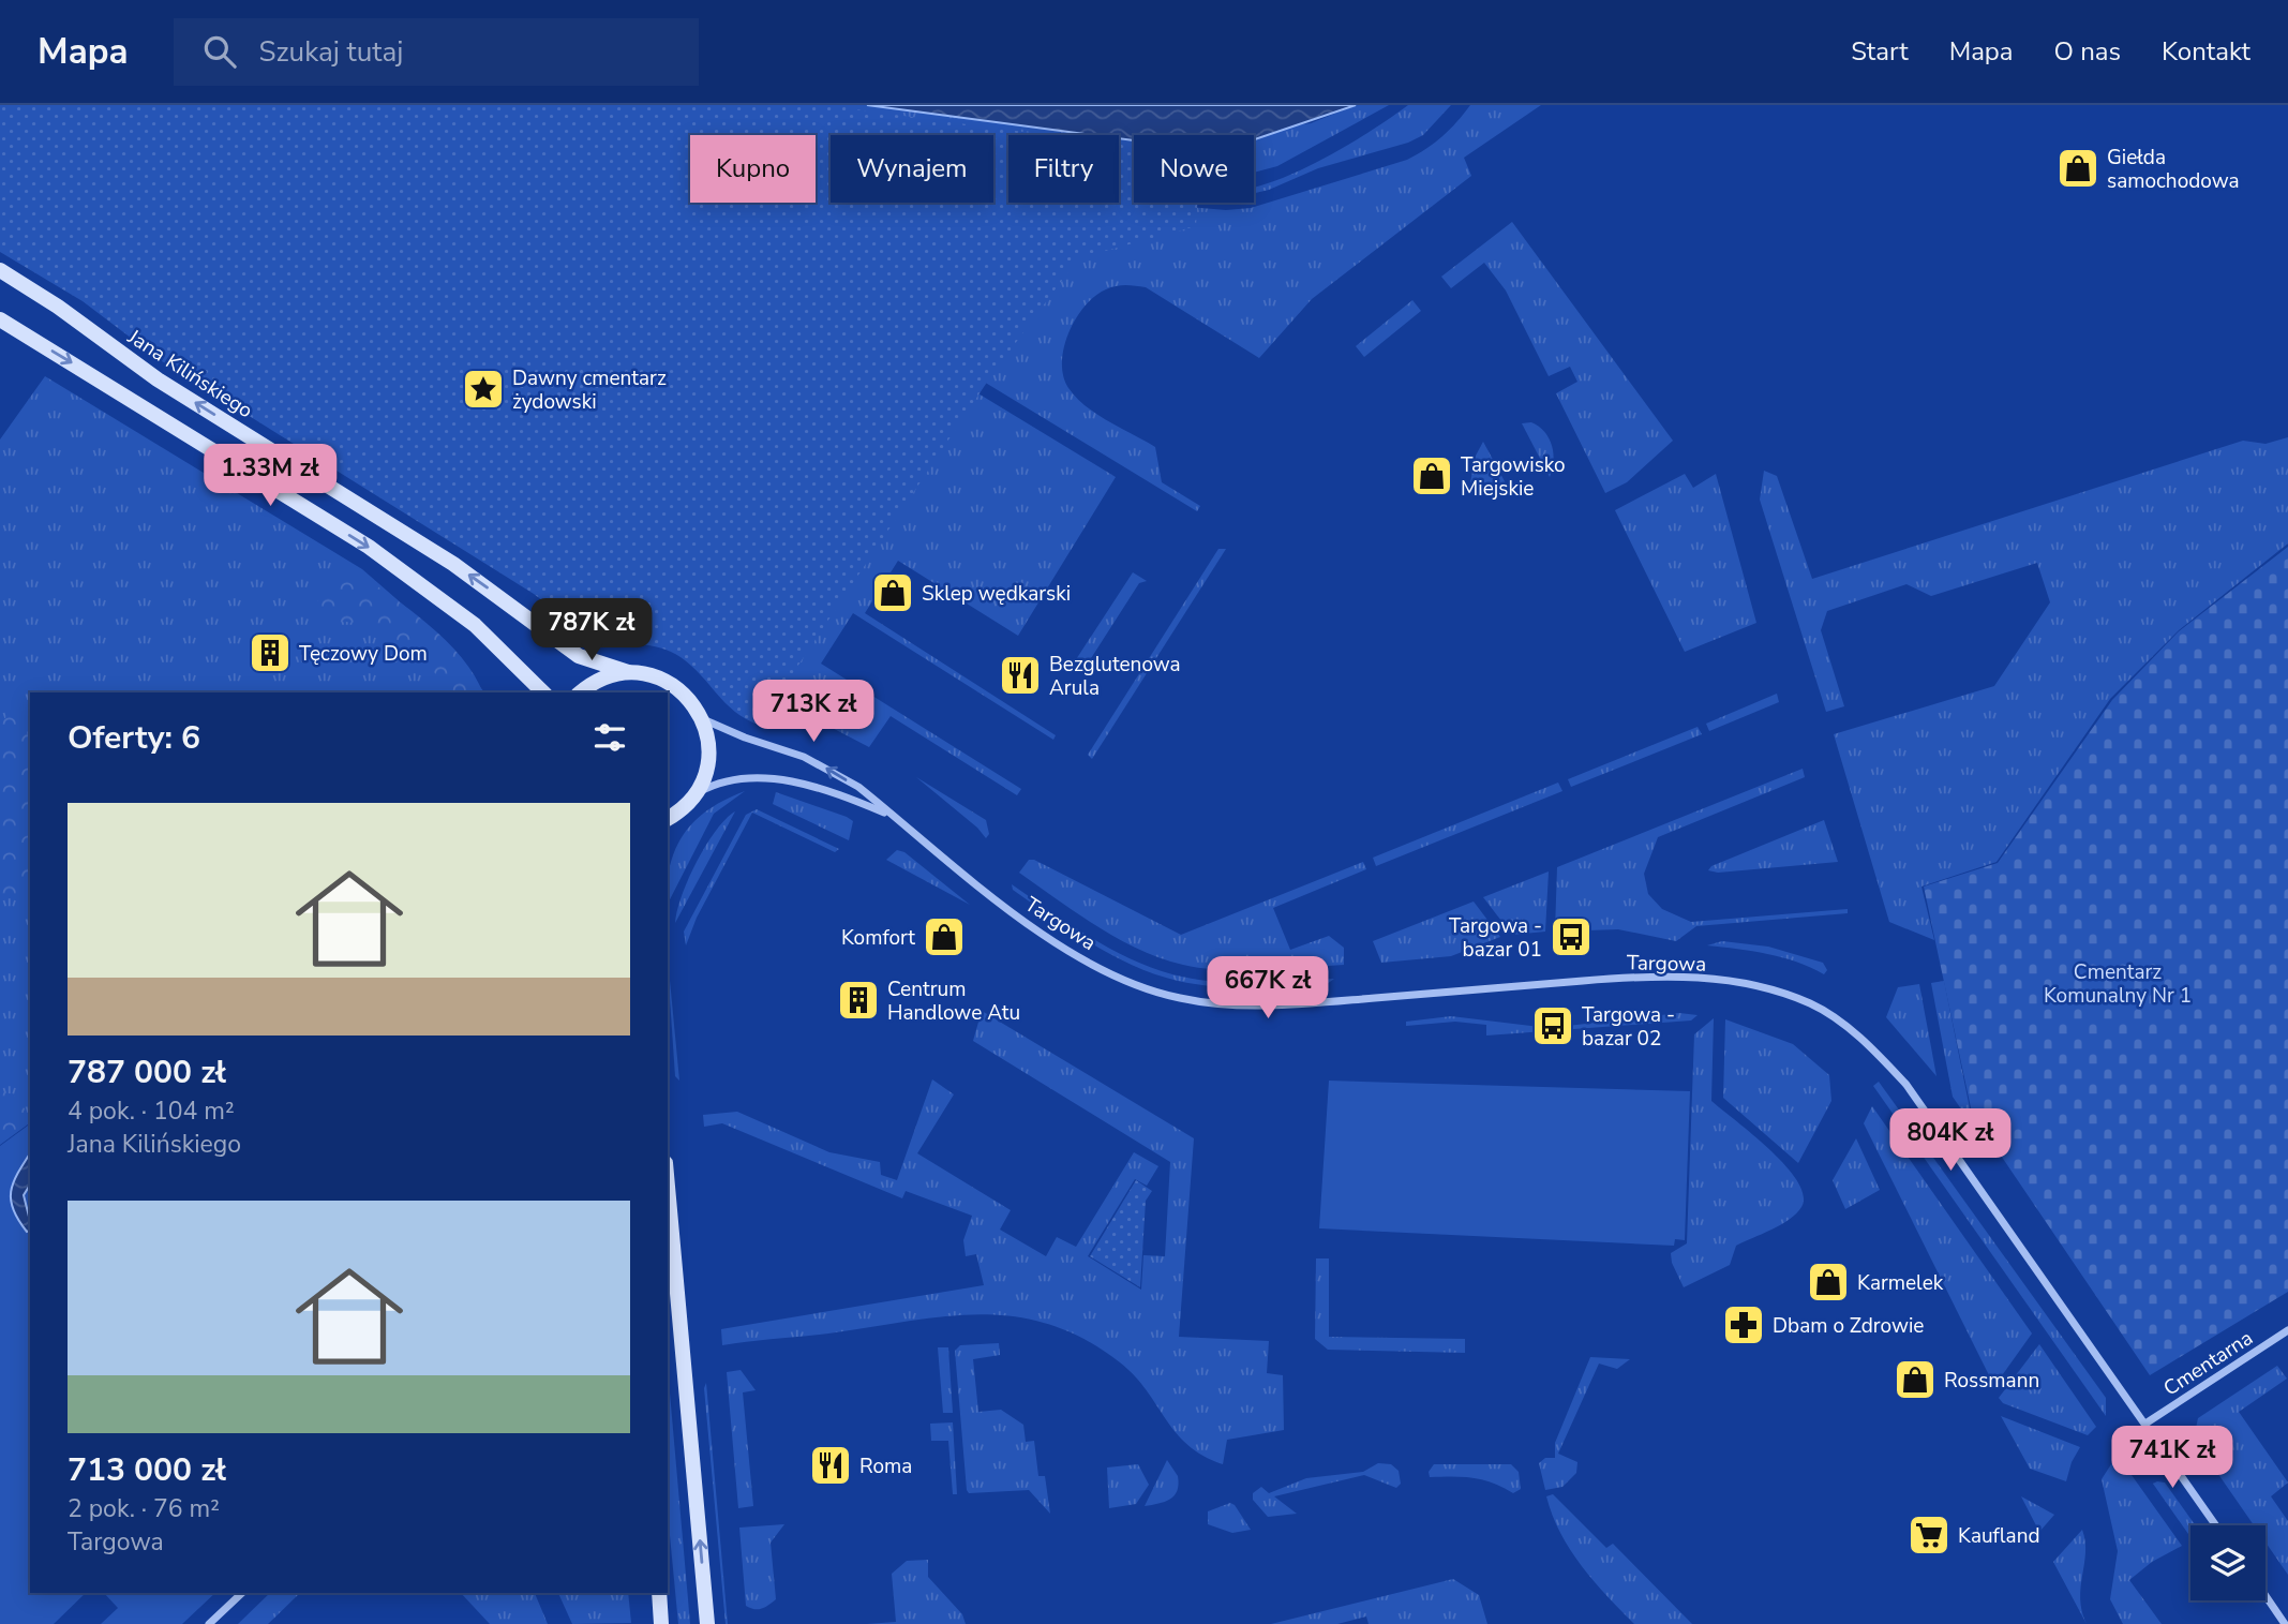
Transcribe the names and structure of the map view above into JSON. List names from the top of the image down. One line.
{"streets":{"street":["Jana Kilińskiego","Targowa","Cmentarna"]},"crossings":[["Jana Kilińskiego","Targowa"],["Targowa","Cmentarna"]],"parks":["Cmentarz Komunalny Nr 1"],"places":{"shop":["Giełda samochodowa","Targowisko Miejskie","Sklep wędkarski","Komfort","Karmelek","Rossmann"],"place":["Dawny cmentarz żydowski"],"building":["Tęczowy Dom","Centrum Handlowe Atu"],"restaurant":["Bezglutenowa Arula","Roma"],"bus stop":["Targowa - bazar 01","Targowa - bazar 02"],"pharmacy":["Dbam o Zdrowie"],"supermarket":["Kaufland"]},"page":{"header":"Mapa","search":"Szukaj tutaj","nav":["Start","Mapa","O nas","Kontakt"],"chip":["Kupno","Wynajem","Filtry","Nowe"],"price":["1.33M zł","787K zł","713K zł","667K zł","804K zł","741K zł"],"heading":"Oferty: 6","list":[{"name":"787 000 zł","note":"4 pok. · 104 m² · Jana Kilińskiego"},{"name":"713 000 zł","note":"2 pok. · 76 m² · Targowa"}]}}
